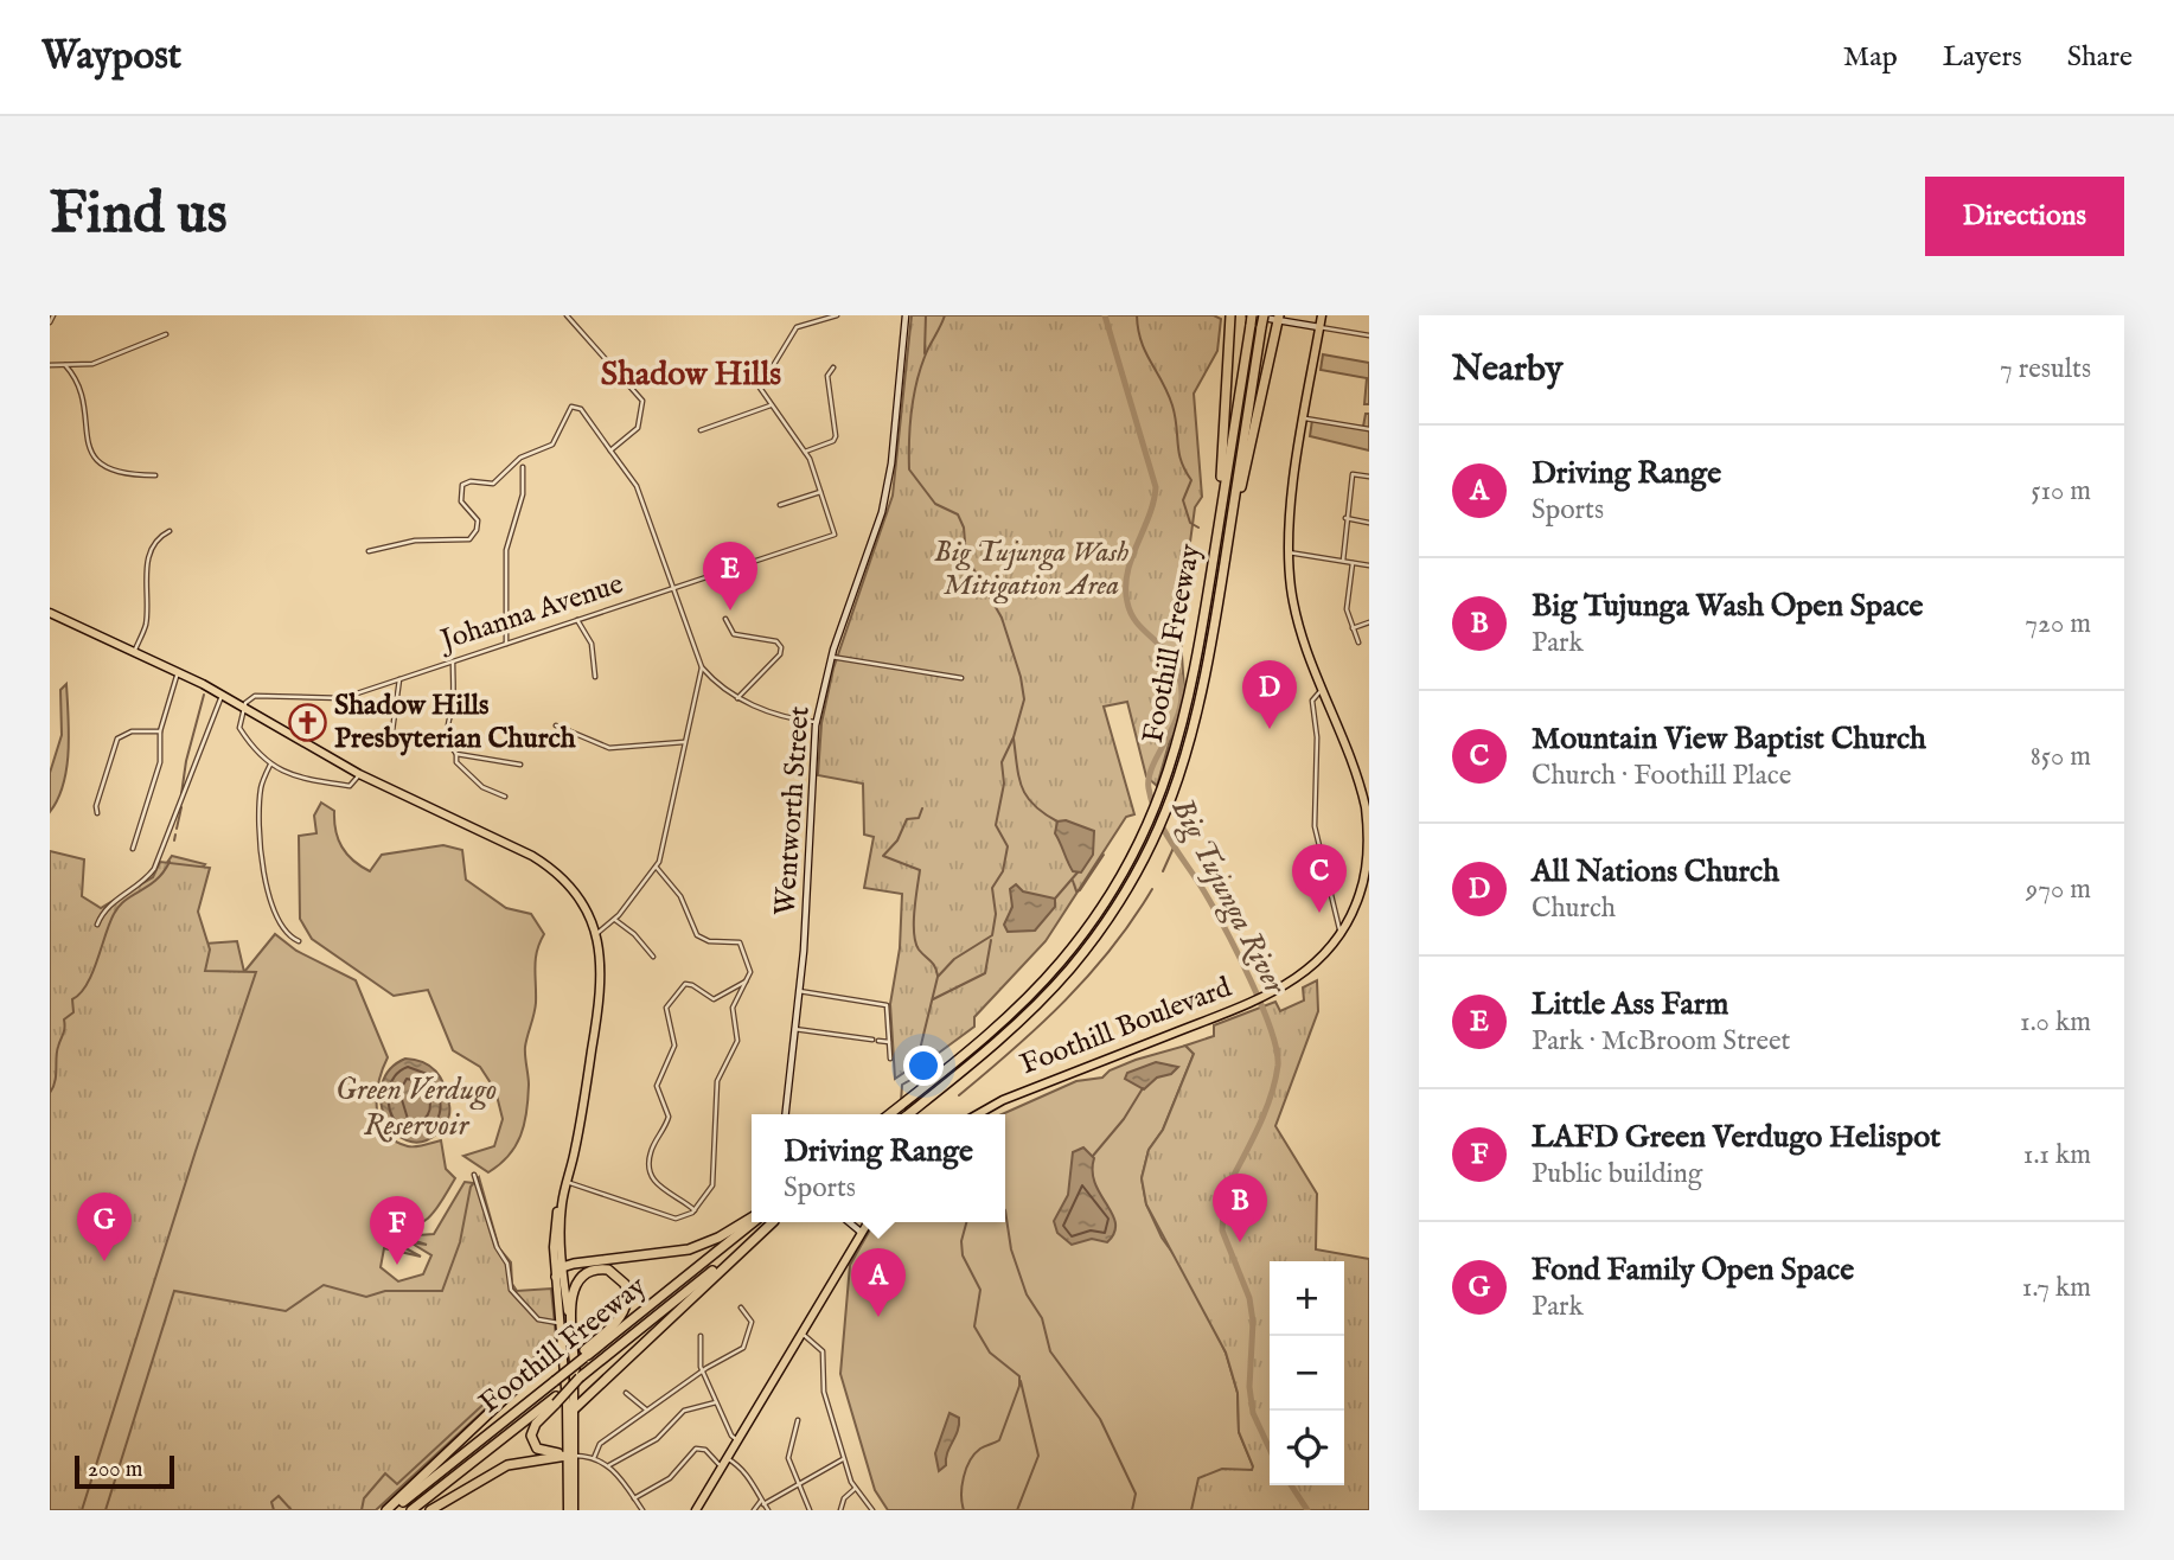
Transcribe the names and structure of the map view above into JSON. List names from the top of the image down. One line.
{"streets":{"highway":["Foothill Freeway"],"main road":["Wentworth Street","Foothill Boulevard"],"street":["Johanna Avenue"]},"districts":["Shadow Hills"],"water":["Big Tujunga River","Green Verdugo Reservoir"],"parks":["Big Tujunga Wash Mitigation Area"],"places":{"church":["Shadow Hills Presbyterian Church"]},"scale_bar":"200 m","page":{"header":"Waypost","nav":["Map","Layers","Share"],"buttons":"Directions","title":"Find us","heading":["Nearby","7 results"],"list":[{"mark":"A","name":"Driving Range","note":"Sports","value":"510 m"},{"mark":"B","name":"Big Tujunga Wash Open Space","note":"Park","value":"720 m"},{"mark":"C","name":"Mountain View Baptist Church","note":"Church · Foothill Place","value":"850 m"},{"mark":"D","name":"All Nations Church","note":"Church","value":"970 m"},{"mark":"E","name":"Little Ass Farm","note":"Park · McBroom Street","value":"1.0 km"},{"mark":"F","name":"LAFD Green Verdugo Helispot","note":"Public building","value":"1.1 km"},{"mark":"G","name":"Fond Family Open Space","note":"Park","value":"1.7 km"}],"pins":["E","D","C","B","G","F","A"],"popup":["Driving Range","Sports"],"map_buttons":["+","−"],"scale":"200 m"}}
